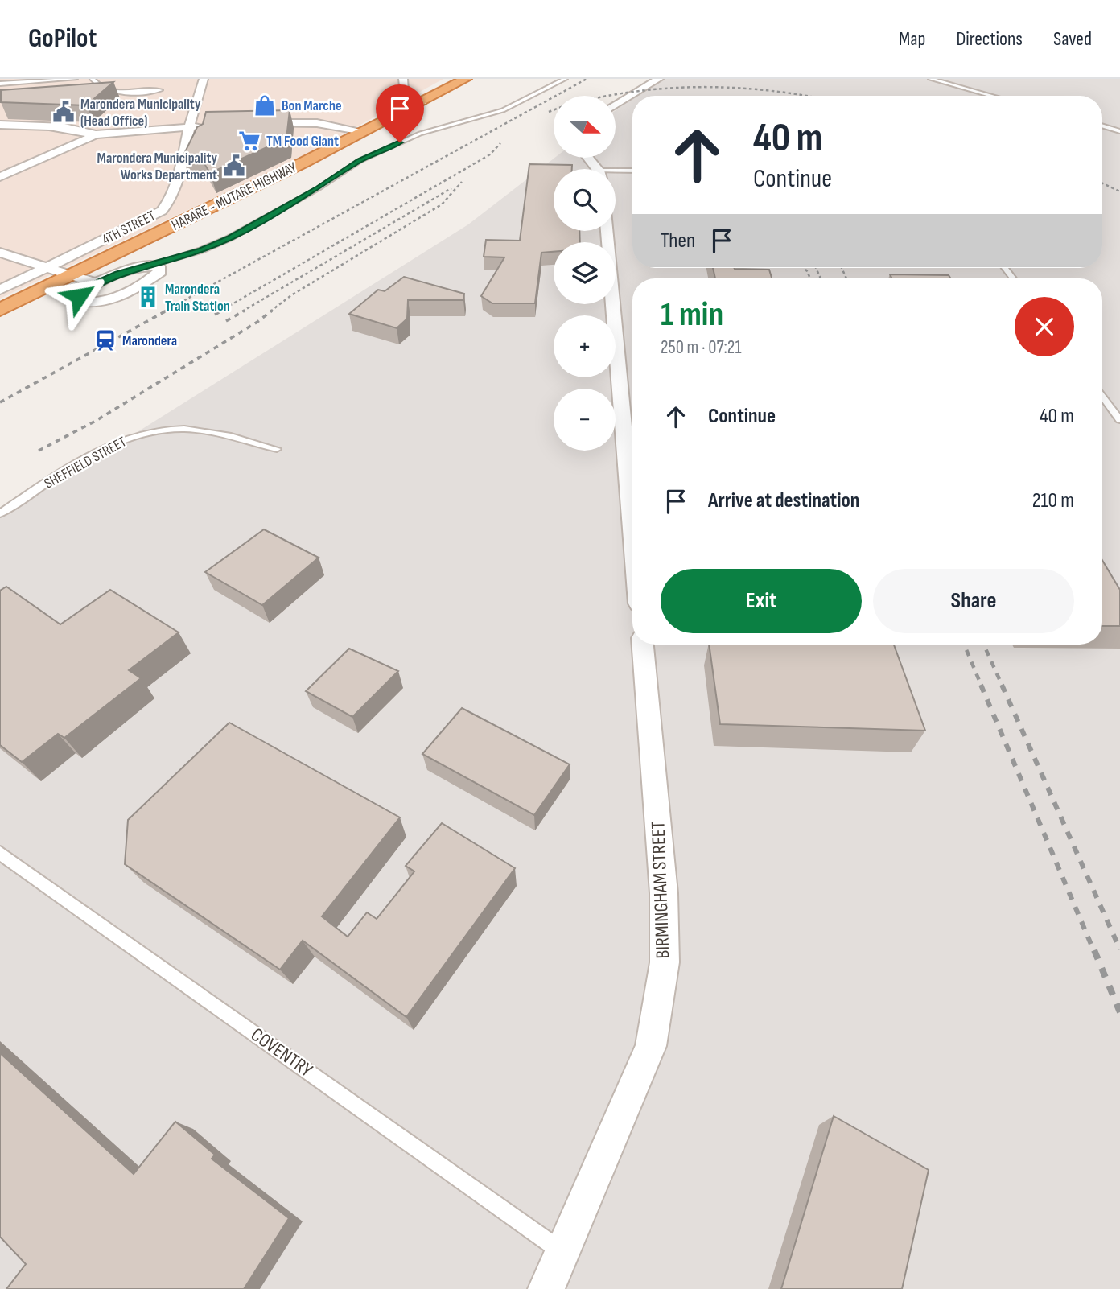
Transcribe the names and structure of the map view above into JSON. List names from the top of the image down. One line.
{"streets":{"highway":["HARARE - MUTARE HIGHWAY"],"street":["4TH STREET","BIRMINGHAM STREET"],"lane":["SHEFFIELD STREET","COVENTRY"]},"crossings":[["BIRMINGHAM STREET","COVENTRY"]],"places":{"shop":["Bon Marche"],"public building":["Marondera Municipality (Head Office)","Marondera Municipality Works Department"],"supermarket":["TM Food Giant"],"building":["Marondera Train Station"],"station":["Marondera"]},"north":"right","page":{"header":"GoPilot","nav":["Map","Directions","Saved"],"map_buttons":["+","−"],"turn":["40 m","Continue"],"then":"Then","heading":["1 min","250 m · 07:21"],"list":[{"name":"Continue","value":"40 m"},{"name":"Arrive at destination","value":"210 m"}],"buttons":["Exit","Share"]}}
